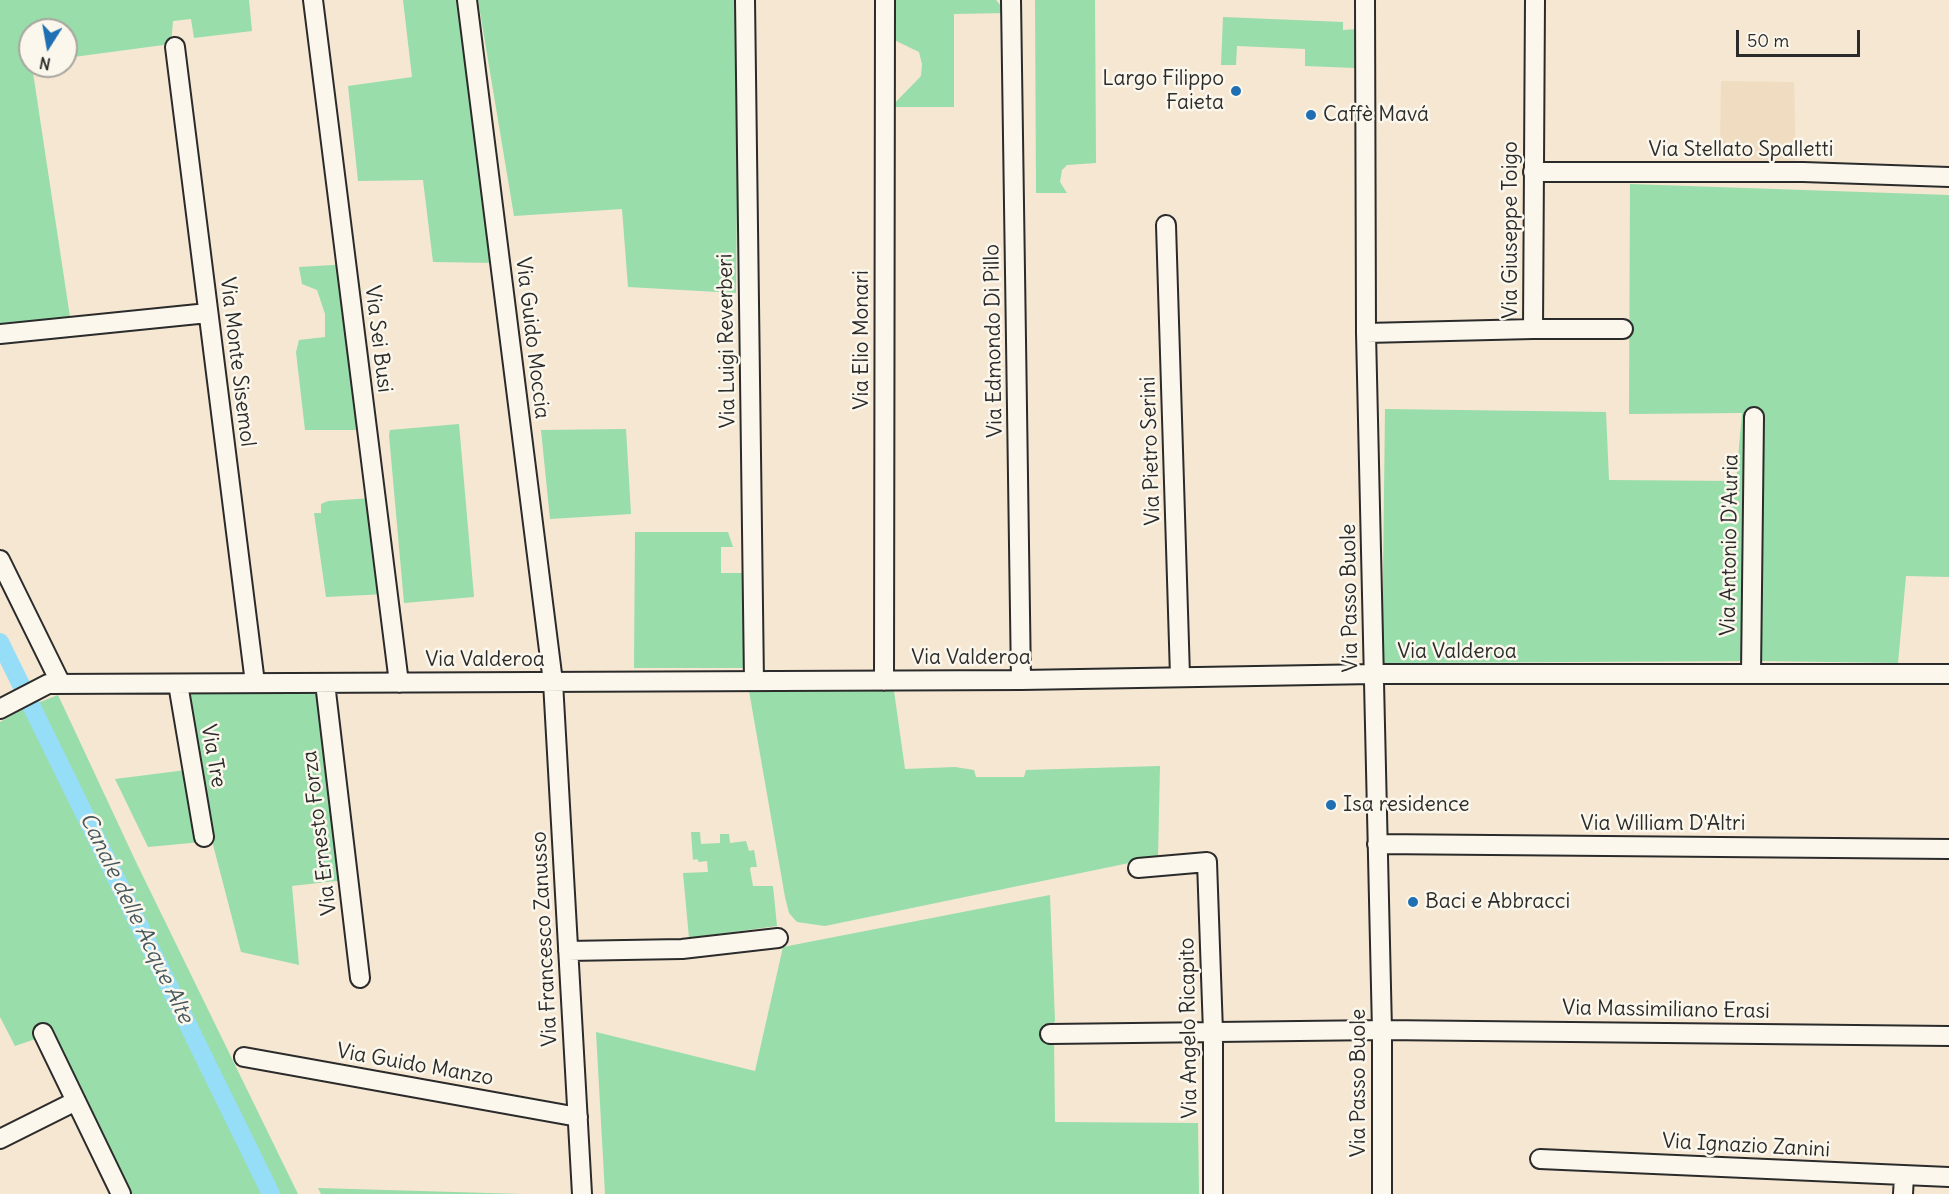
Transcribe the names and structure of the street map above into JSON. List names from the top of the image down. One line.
{"streets":{"street":["Via Stellato Spalletti","Via Giuseppe Toigo","Via Guido Moccia","Via Sei Busi","Via Elio Monari","Via Luigi Reverberi","Via Edmondo Di Pillo","Via Monte Sisemol","Via Pietro Serini","Via Antonio D'Auria","Via Passo Buole","Via Valderoa","Via Tre","Via William D'Altri","Via Ernesto Forza","Via Francesco Zanusso","Via Massimiliano Erasi","Via Angelo Ricapito","Via Guido Manzo","Via Ignazio Zanini"]},"crossings":[["Via Stellato Spalletti","Via Giuseppe Toigo"],["Via Giuseppe Toigo","Via Passo Buole"],["Via Guido Moccia","Via Valderoa"],["Via Guido Moccia","Via Francesco Zanusso"],["Via Sei Busi","Via Valderoa"],["Via Elio Monari","Via Valderoa"],["Via Luigi Reverberi","Via Valderoa"],["Via Edmondo Di Pillo","Via Valderoa"],["Via Monte Sisemol","Via Valderoa"],["Via Pietro Serini","Via Valderoa"],["Via Antonio D'Auria","Via Valderoa"],["Via Passo Buole","Via Valderoa"],["Via Passo Buole","Via William D'Altri"],["Via Passo Buole","Via Massimiliano Erasi"],["Via Valderoa","Via Tre"],["Via Valderoa","Via Ernesto Forza"],["Via Valderoa","Via Francesco Zanusso"],["Via Francesco Zanusso","Via Guido Manzo"],["Via Massimiliano Erasi","Via Angelo Ricapito"]],"water":["Canale delle Acque Alte"],"places":["Largo Filippo Faieta","Caffè Mavá","Isa residence","Baci e Abbracci"],"scale_bar":"50 m","north":"bottom"}
